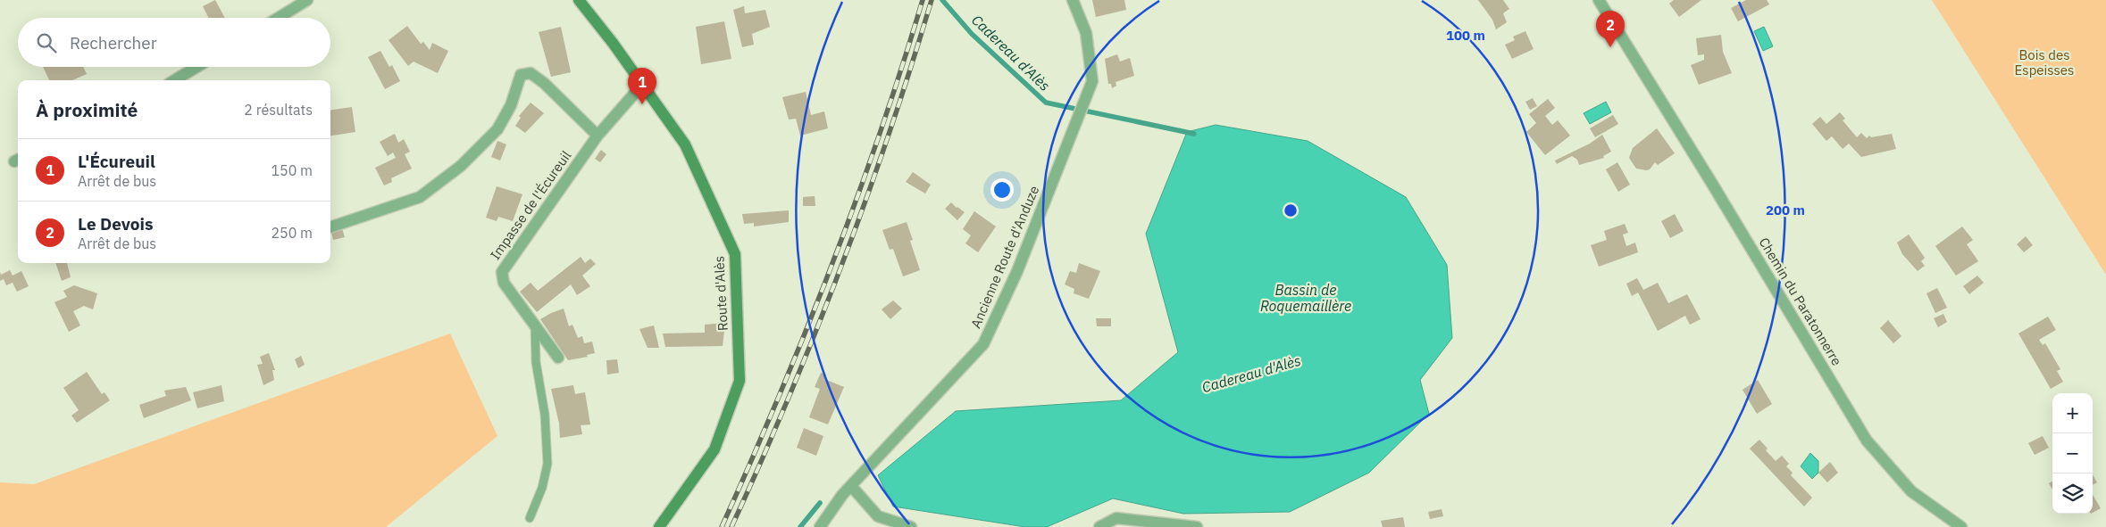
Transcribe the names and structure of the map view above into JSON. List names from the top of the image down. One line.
{"streets":{"main road":["Route d'Alès"],"street":["Impasse de l'Écureuil","Ancienne Route d'Anduze","Chemin du Paratonnerre"]},"crossings":[["Impasse de l'Écureuil","Route d'Alès"]],"water":["Cadereau d'Alès","Bassin de Roquemaillère"],"parks":["Bois des Espeisses"],"page":{"pins":["2","1"],"search":"Rechercher","heading":["À proximité","2 résultats"],"list":[{"mark":"1","name":"L'Écureuil","note":"Arrêt de bus","value":"150 m"},{"mark":"2","name":"Le Devois","note":"Arrêt de bus","value":"250 m"}],"map_buttons":["+","−"]},"rings":["100 m","200 m"]}
